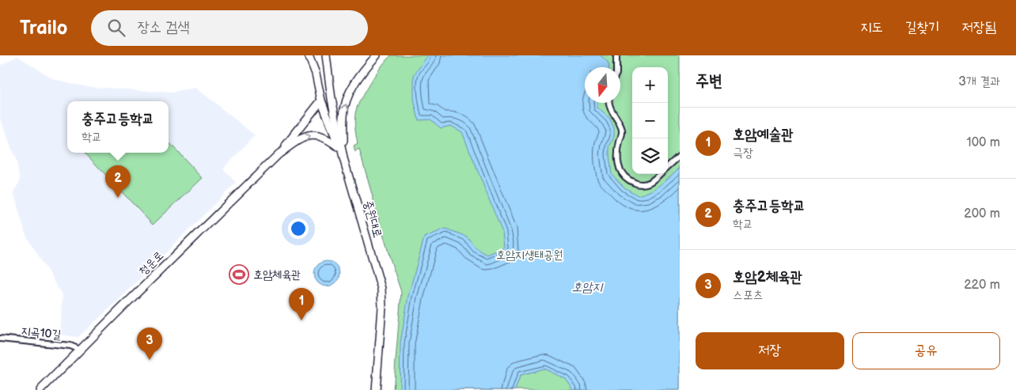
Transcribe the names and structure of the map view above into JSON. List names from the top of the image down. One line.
{"streets":{"street":["중원대로","청운로","지곡10길"]},"crossings":[["청운로","지곡10길"]],"water":["호암지"],"parks":["호암지생태공원"],"places":{"sports":["호암체육관"]},"north":"bottom","page":{"header":"Trailo","search":"장소 검색","nav":["지도","길찾기","저장됨"],"heading":["주변","3개 결과"],"map_buttons":["+","−"],"popup":["충주고등학교","학교"],"list":[{"mark":"1","name":"호암예술관","note":"극장","value":"100 m"},{"mark":"2","name":"충주고등학교","note":"학교","value":"200 m"},{"mark":"3","name":"호암2체육관","note":"스포츠","value":"220 m"}],"pins":["2","1","3"],"buttons":["저장","공유"]}}
